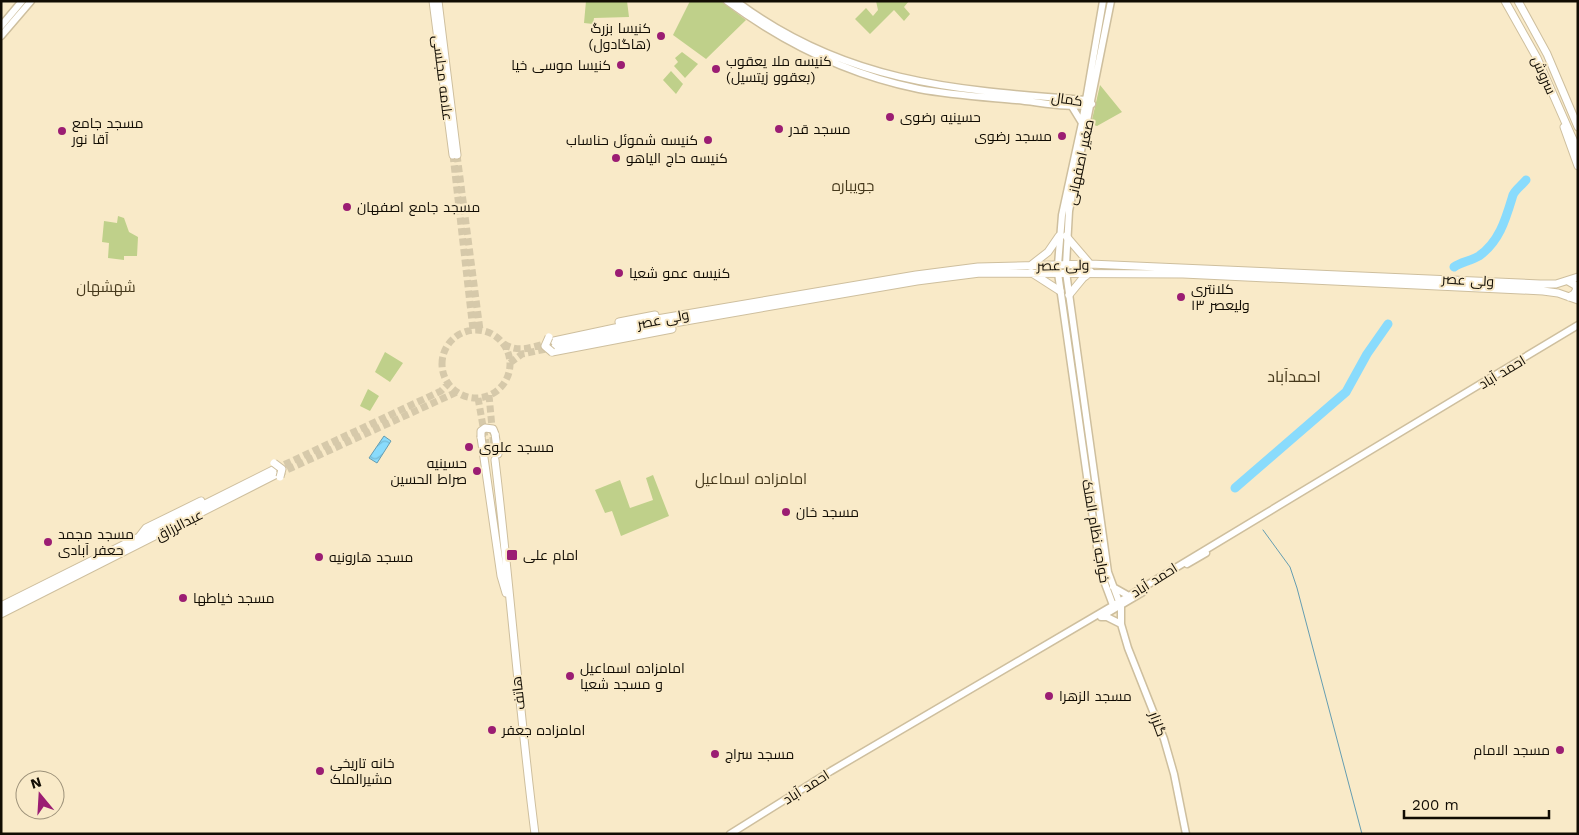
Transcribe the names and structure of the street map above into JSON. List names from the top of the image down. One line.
{"streets":{"main road":["سروش","علامه مجلسی","کمال","صغیر اصفهانی","ولی عصر","احمد آباد","عبدالرزاق","خواجه نظام الملک","هاتف","گلزار"]},"crossings":[["کمال","صغیر اصفهانی"],["صغیر اصفهانی","ولی عصر"],["صغیر اصفهانی","خواجه نظام الملک"],["ولی عصر","خواجه نظام الملک"],["احمد آباد","خواجه نظام الملک"],["خواجه نظام الملک","گلزار"]],"districts":["جویباره","شهشهان","احمدآباد","امامزاده اسماعیل"],"places":{"other":["کنیسا بزرگ (هاگادول)","کنیسا موسی خیا","کنیسه ملا یعقوب (یعقوو زیتسیل)","حسینیه رضوی","مسجد قدر","مسجد جامع آقا نور","مسجد رضوی","کنیسه شموئل حناساب","کنیسه حاج الیاهو","مسجد جامع اصفهان","کنیسه عمو شعیا","کلانتری ۱۳ ولیعصر","مسجد علوی","حسینیه صراط الحسین","مسجد خان","مسجد مجمد حعفر آبادی","مسجد هارونیه","مسجد خیاطها","امامزاده اسماعیل و مسجد شعیا","مسجد الزهرا","امامزاده جعفر","مسجد الامام","مسجد سراج","خانه تاریخی مشیرالملک"],"transit":["امام علی"]},"scale_bar":"200 m","north":"top"}
